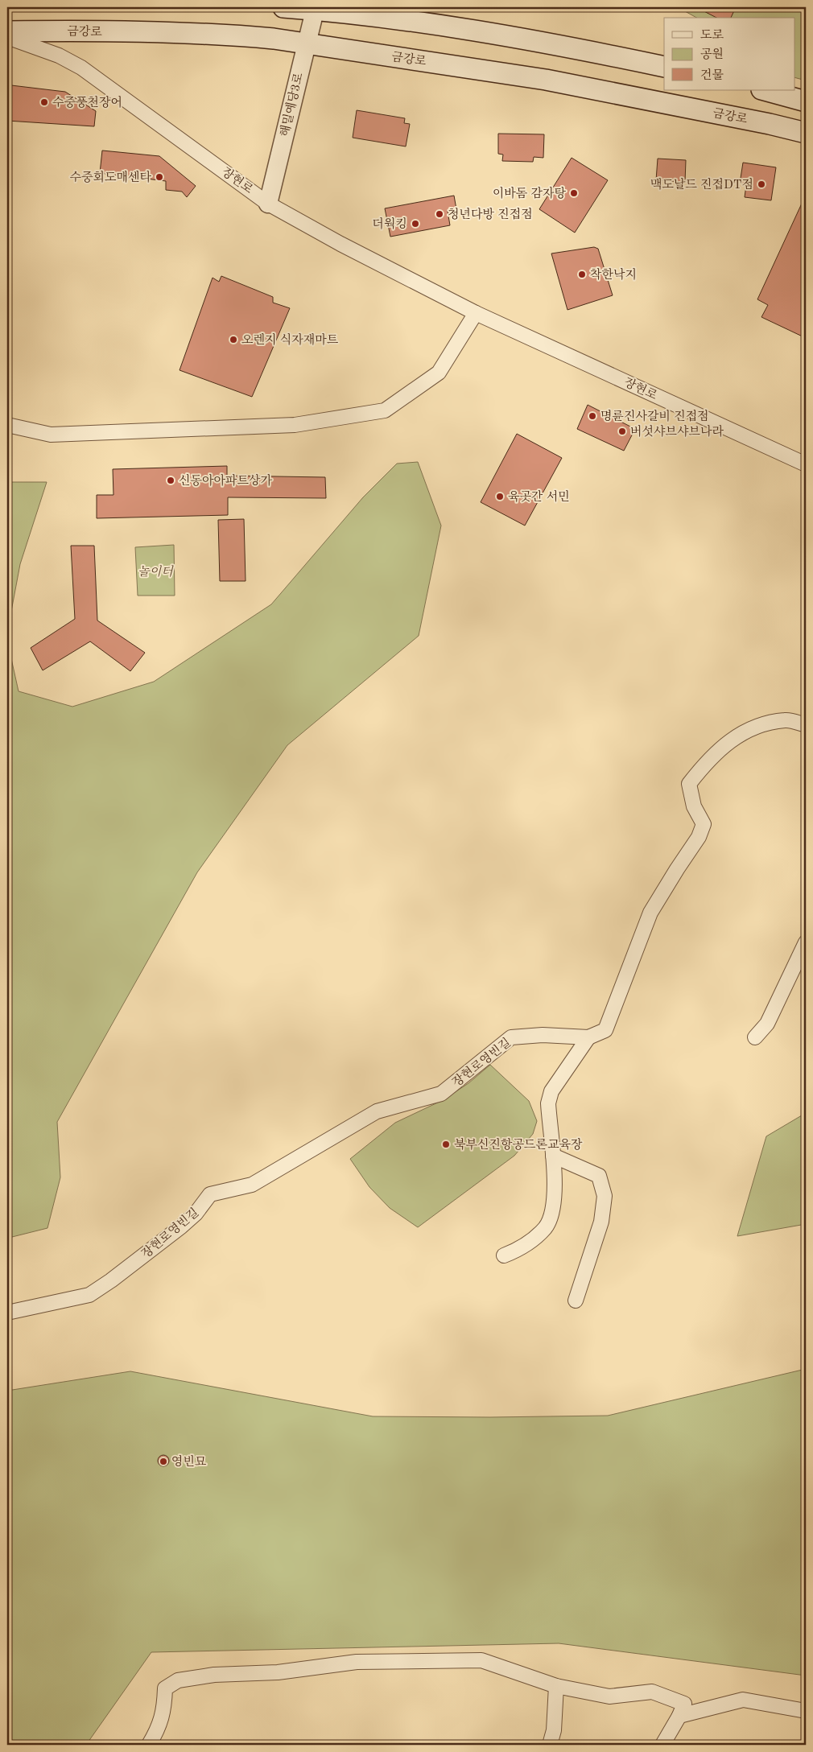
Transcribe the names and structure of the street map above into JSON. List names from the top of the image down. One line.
{"streets":{"main road":["금강로"],"street":["해밀예당3로","장현로","장현로영빈길"]},"crossings":[["금강로","해밀예당3로"],["해밀예당3로","장현로"]],"parks":["놀이터"],"places":["수중풍천장어","수중회도매센타","맥도날드 진접DT점","이바돔 감자탕","청년다방 진접점","더웍킹","착한낙지","오렌지 식자재마트","명륜진사갈비 진접점","버섯샤브샤브나라","신동아아파트상가","육곳간 서민","북부신진항공드론교육장","영빈묘"],"legend":["도로","공원","건물"]}
